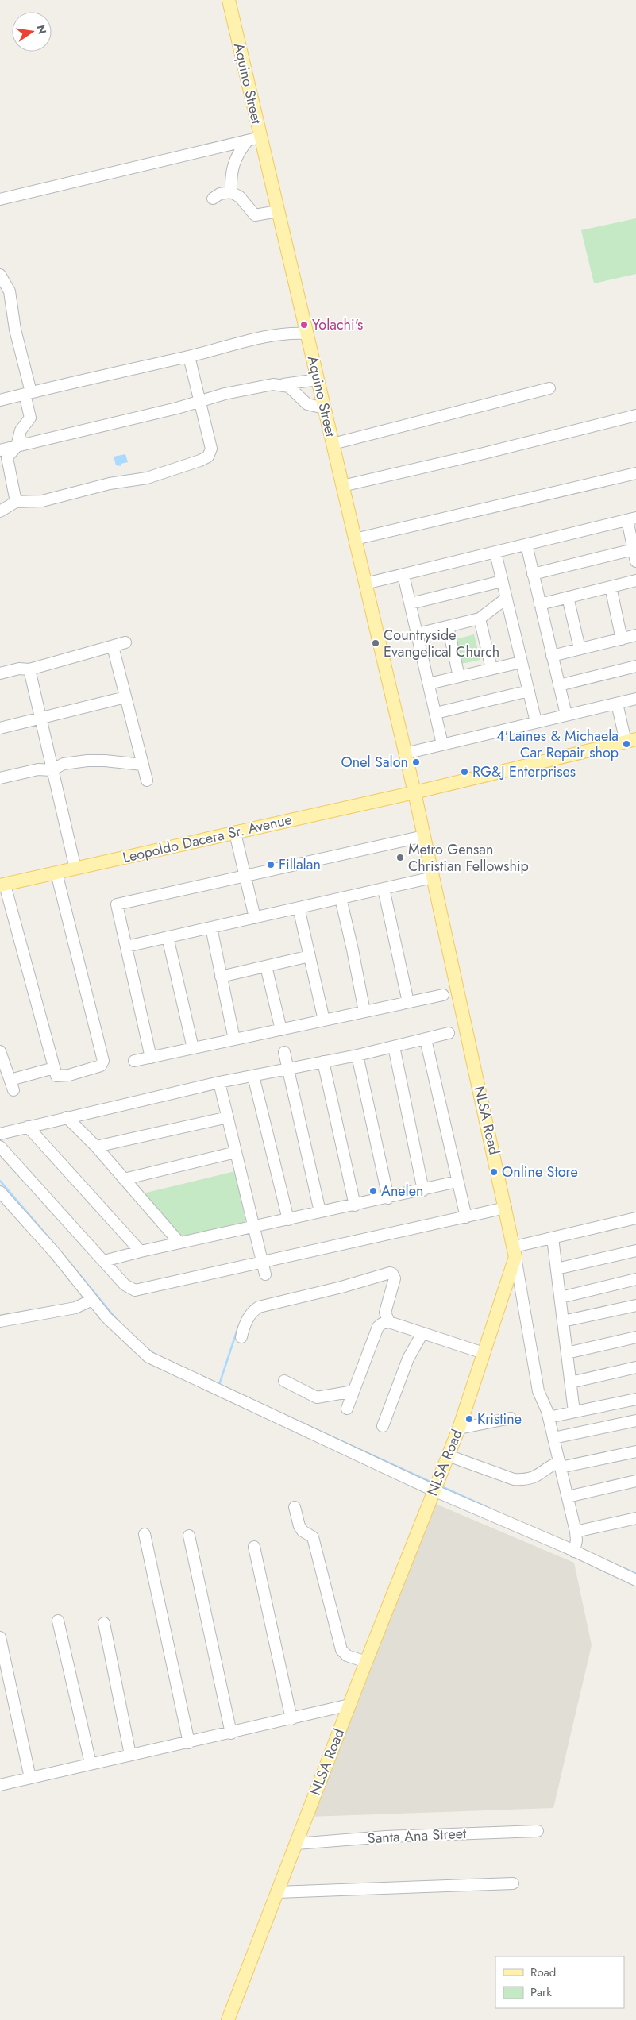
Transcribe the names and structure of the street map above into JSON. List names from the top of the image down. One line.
{"streets":{"main road":["Aquino Street","Leopoldo Dacera Sr. Avenue","NLSA Road"],"street":["Santa Ana Street"]},"crossings":[["Aquino Street","Leopoldo Dacera Sr. Avenue"],["Aquino Street","NLSA Road"],["Leopoldo Dacera Sr. Avenue","NLSA Road"],["NLSA Road","Santa Ana Street"]],"places":["Yolachi's","Countryside Evangelical Church","4'Laines & Michaela Car Repair shop","Onel Salon","RG&J Enterprises","Metro Gensan Christian Fellowship","Fillalan","Online Store","Anelen","Kristine"],"legend":["Road","Park"],"north":"right"}
